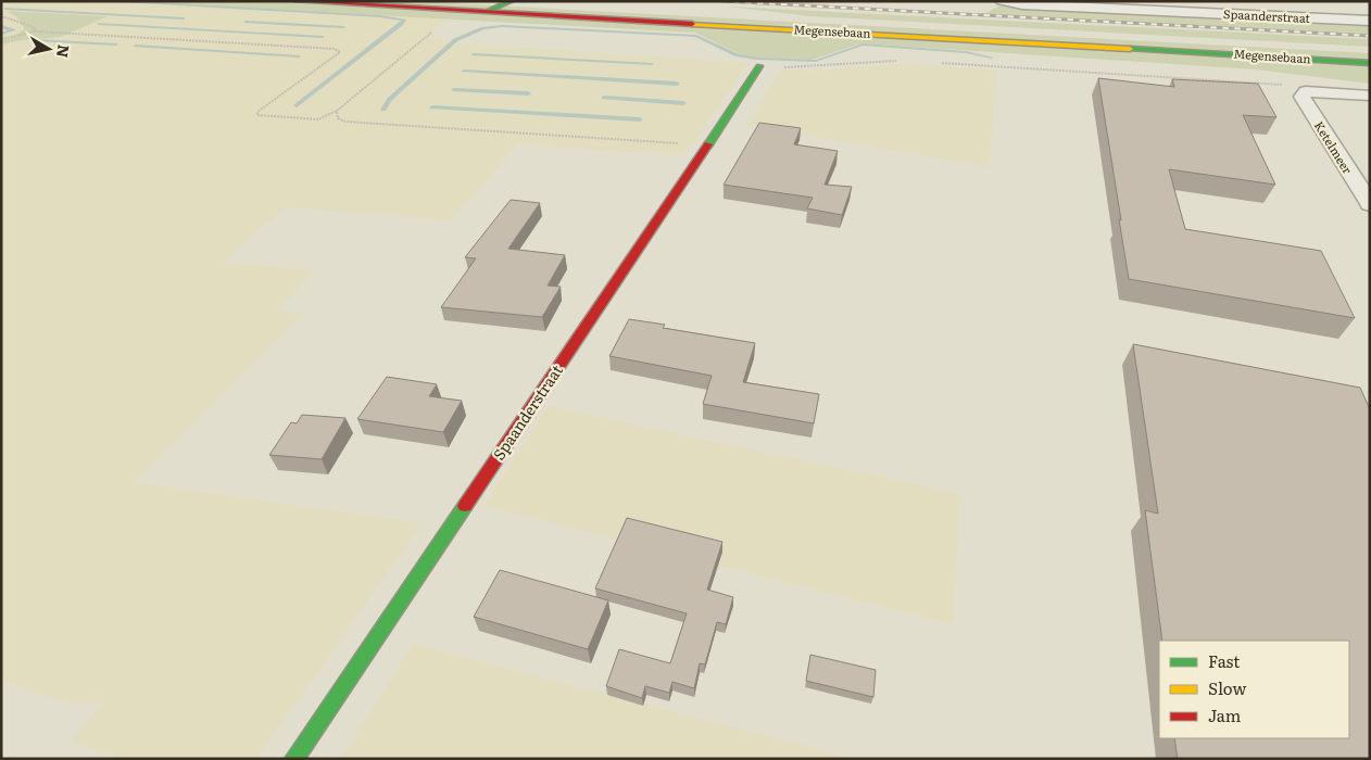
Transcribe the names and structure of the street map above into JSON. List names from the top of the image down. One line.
{"streets":{"main road":["Spaanderstraat","Megensebaan"],"street":["Ketelmeer"]},"legend":["Fast","Slow","Jam"],"north":"right"}
